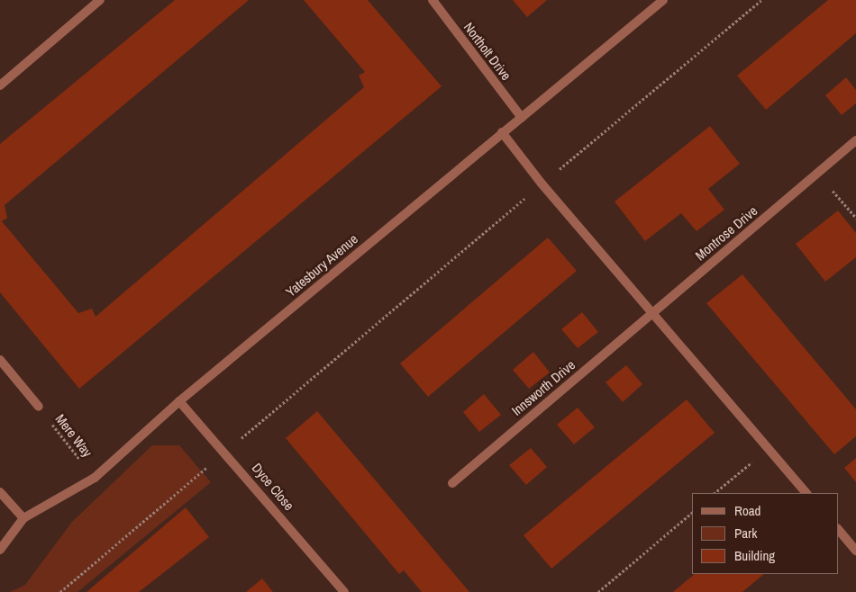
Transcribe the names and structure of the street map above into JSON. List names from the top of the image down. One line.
{"streets":{"street":["Northolt Drive","Montrose Drive","Yatesbury Avenue","Innsworth Drive","Dyce Close"],"path":["Mere Way"]},"crossings":[["Northolt Drive","Yatesbury Avenue"],["Montrose Drive","Innsworth Drive"],["Yatesbury Avenue","Mere Way"],["Yatesbury Avenue","Dyce Close"]],"legend":["Road","Park","Building"]}
